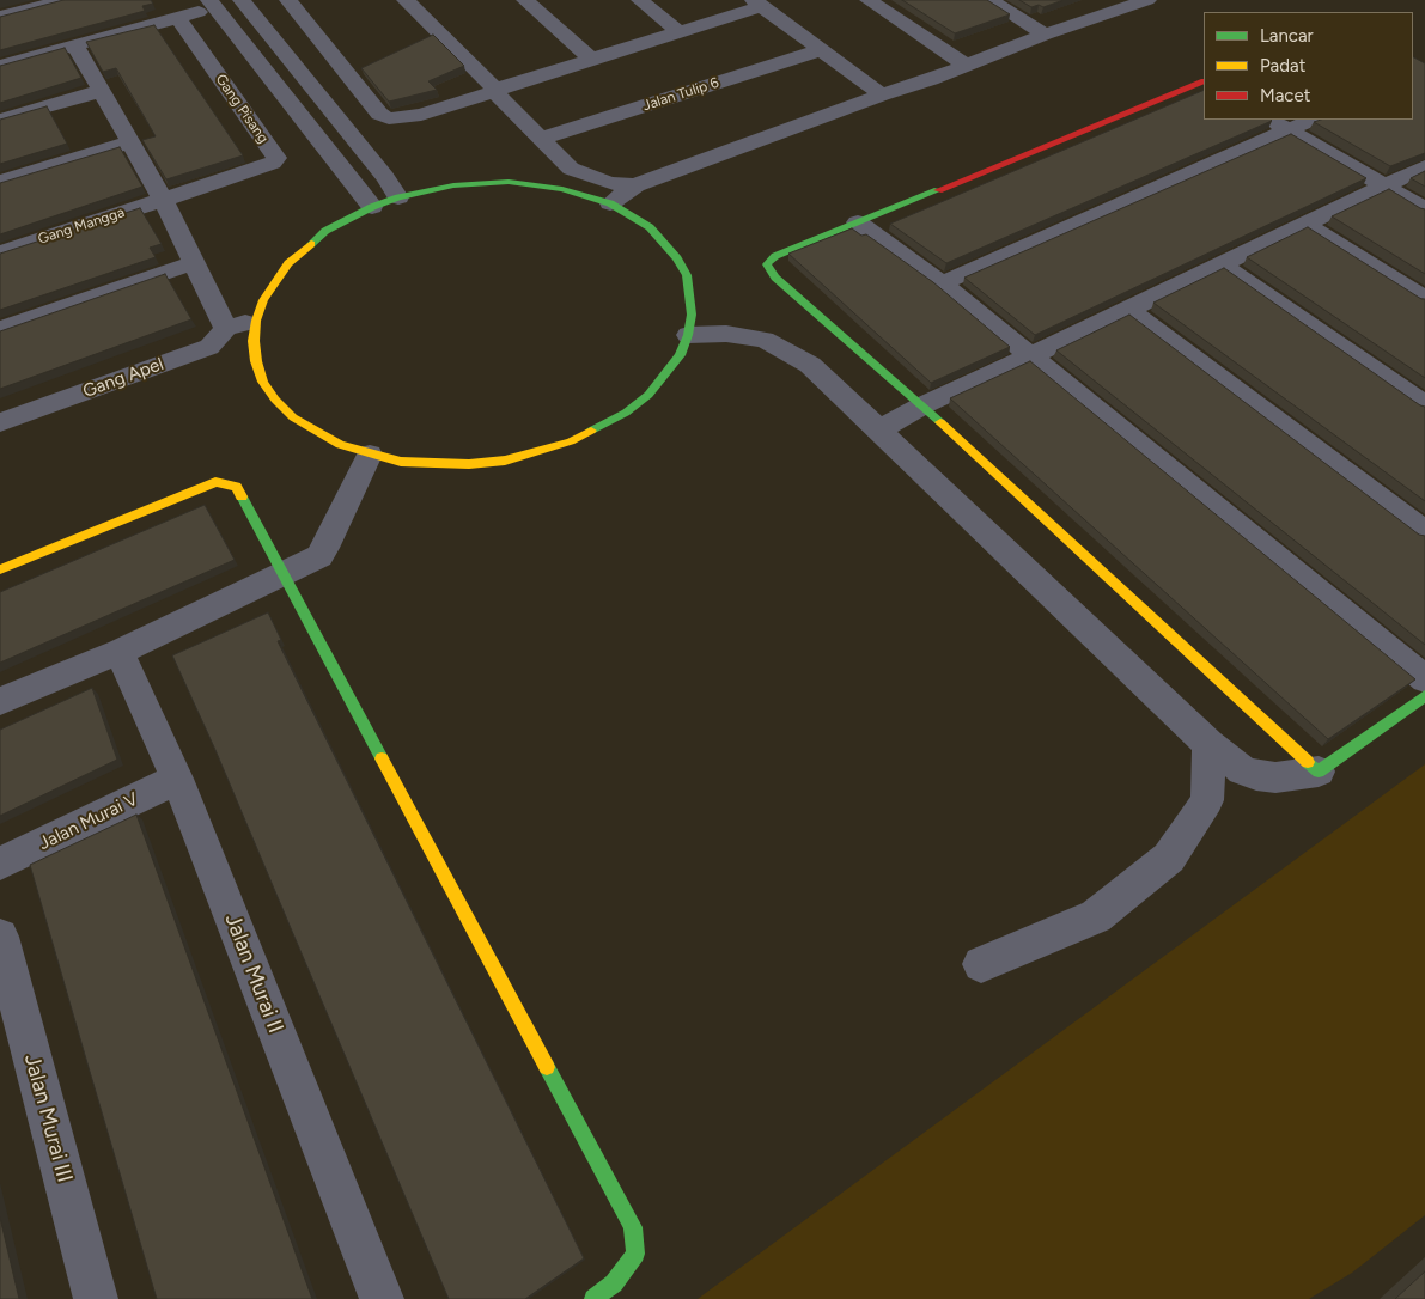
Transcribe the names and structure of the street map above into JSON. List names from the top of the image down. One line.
{"streets":{"street":["Jalan Tulip 6","Gang Pisang","Gang Mangga","Gang Apel","Jalan Murai V","Jalan Murai II","Jalan Murai III"]},"crossings":[["Gang Pisang","Gang Mangga"],["Jalan Murai V","Jalan Murai II"]],"legend":["Lancar","Padat","Macet"]}
